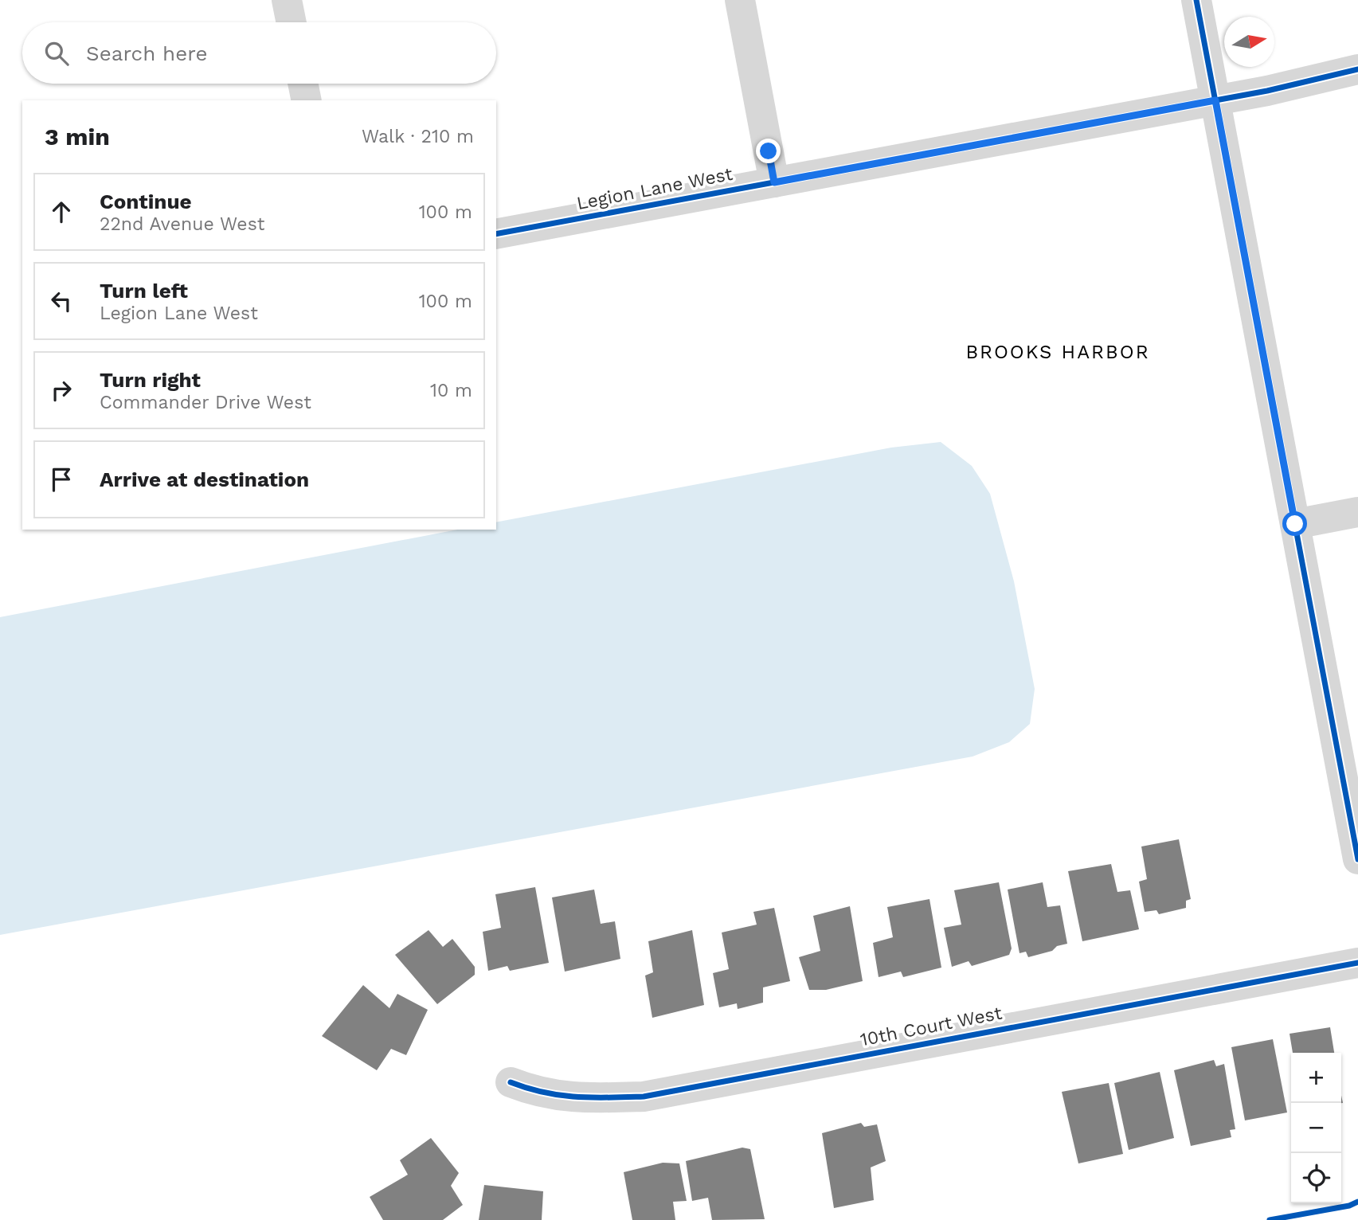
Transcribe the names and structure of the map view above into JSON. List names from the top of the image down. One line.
{"streets":{"street":["Legion Lane West","10th Court West"]},"districts":["BROOKS HARBOR"],"north":"right","page":{"search":"Search here","heading":["3 min","Walk · 210 m"],"list":[["Continue","22nd Avenue West","100 m"],["Turn left","Legion Lane West","100 m"],["Turn right","Commander Drive West","10 m"],"Arrive at destination"],"map_buttons":["+","−"]}}
